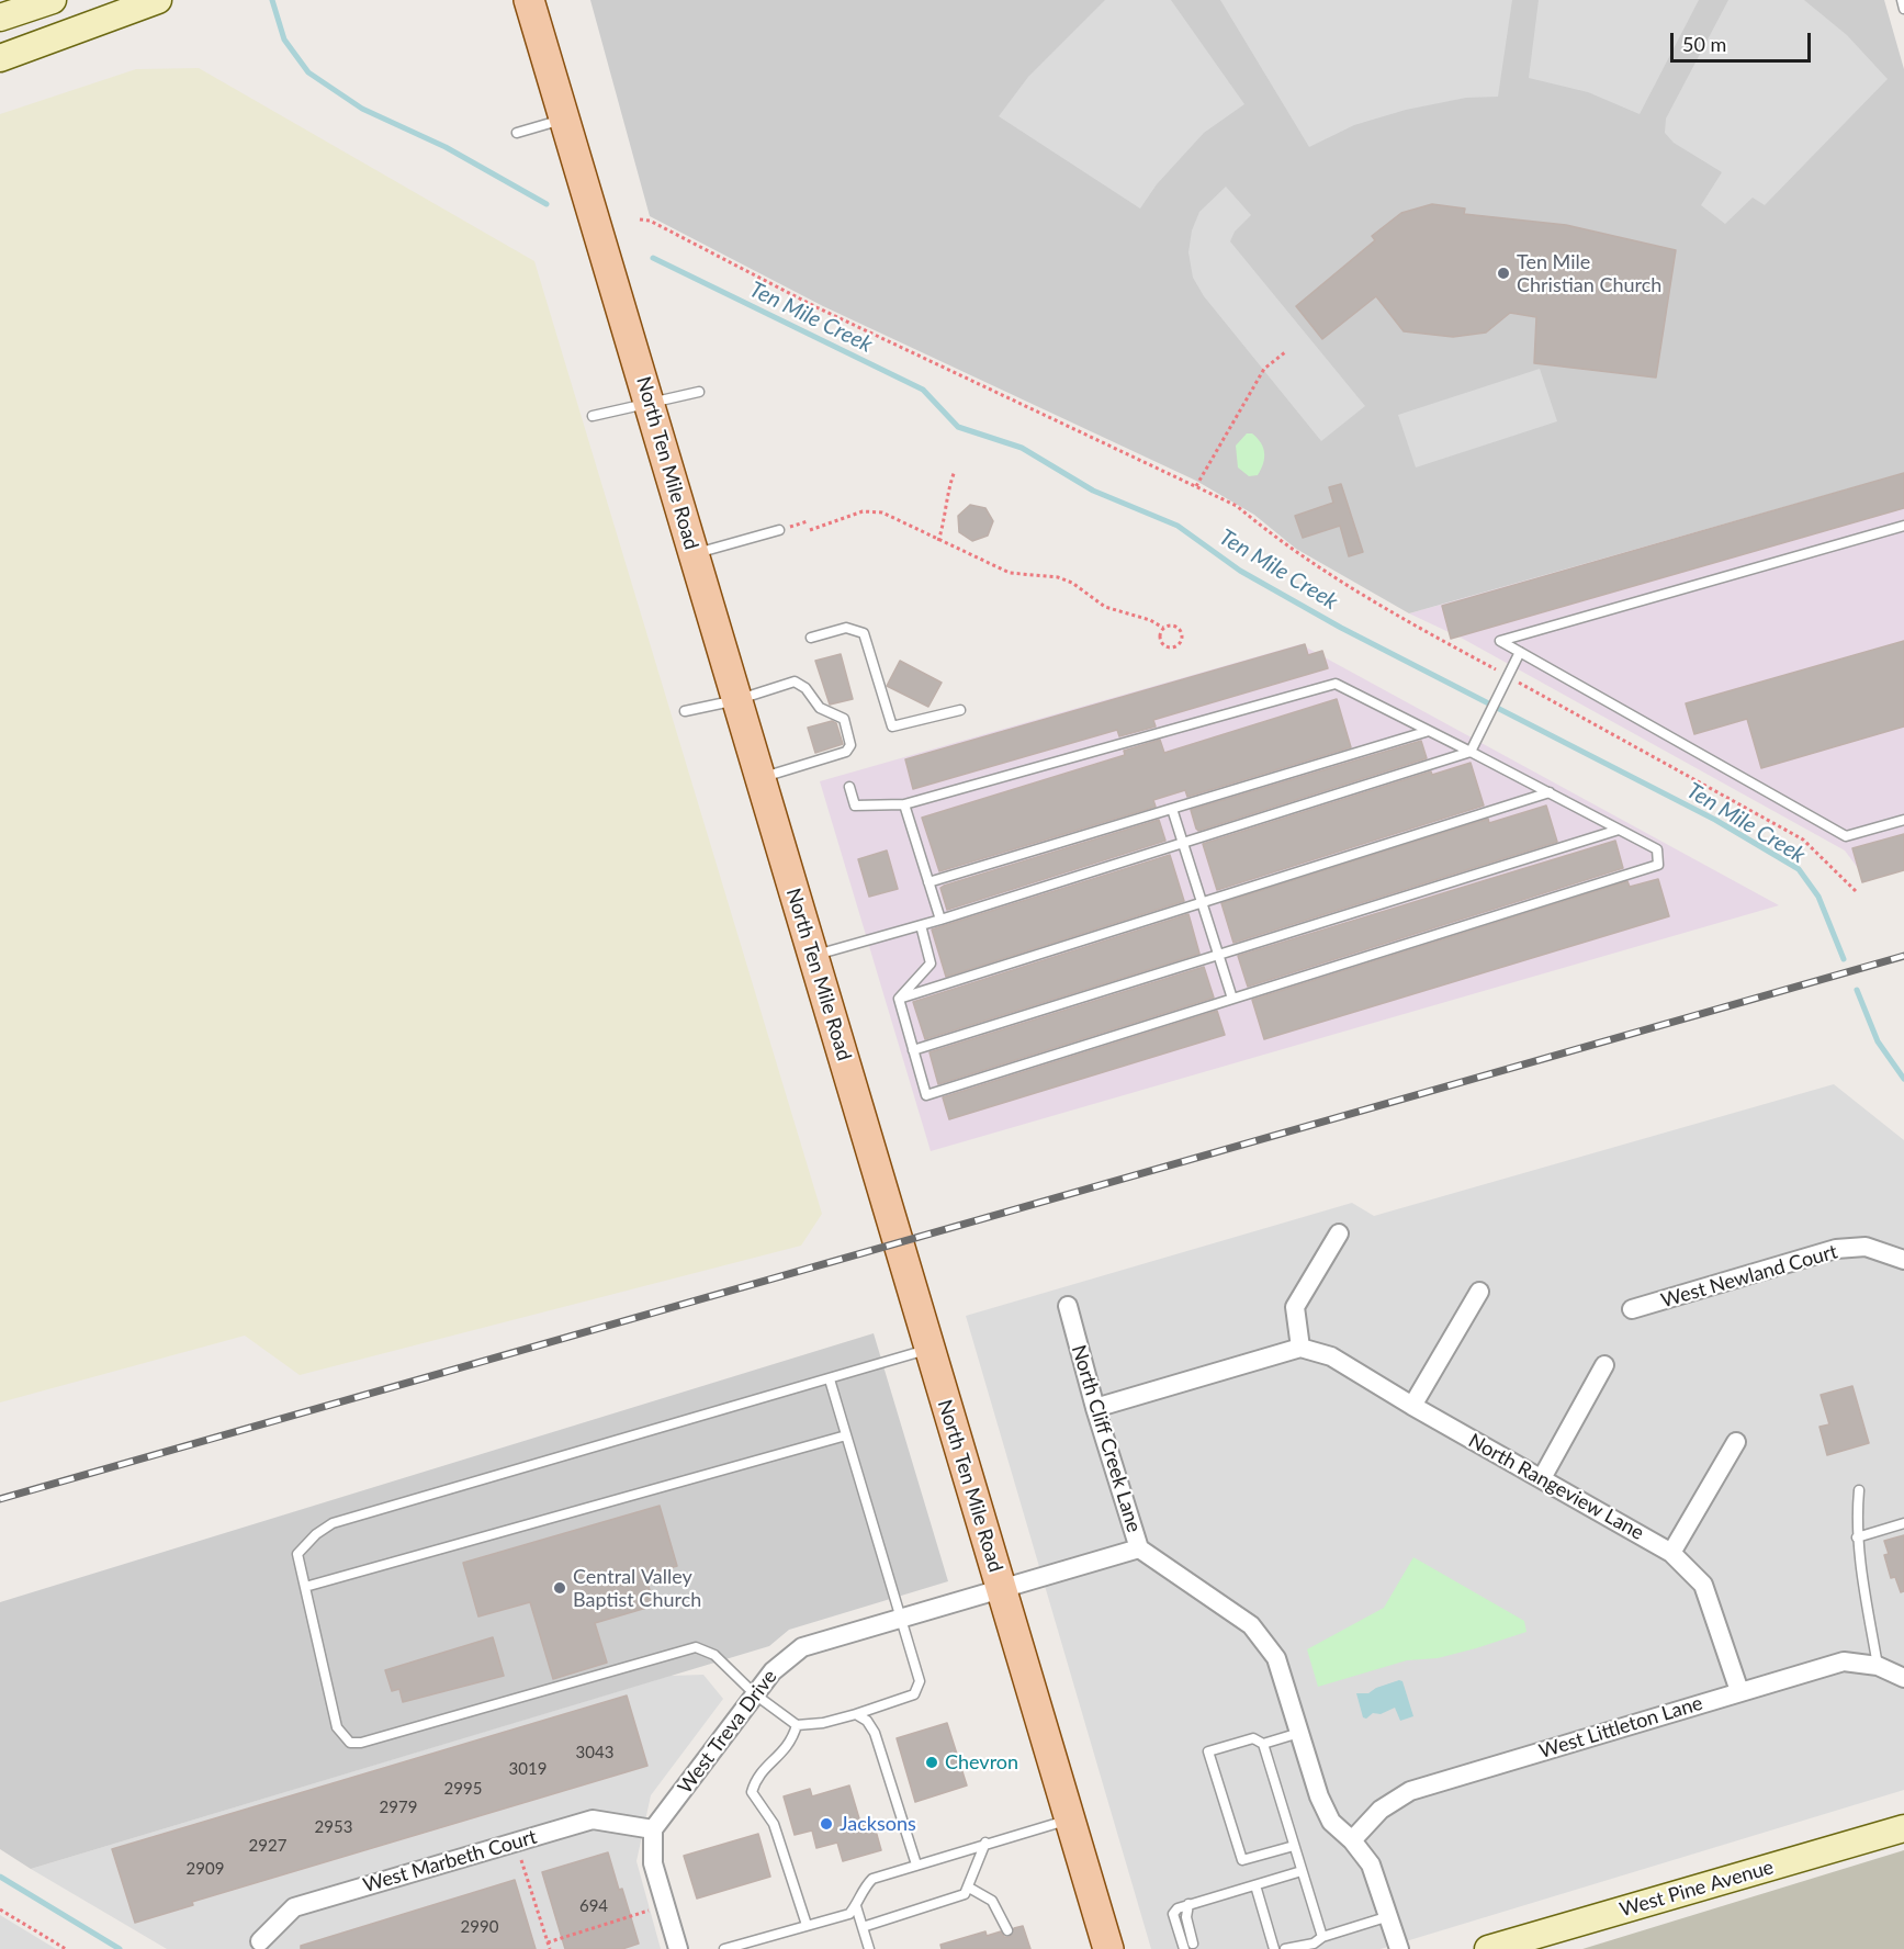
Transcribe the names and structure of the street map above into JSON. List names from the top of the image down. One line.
{"streets":{"main road":["North Ten Mile Road"],"street":["West Newland Court","North Cliff Creek Lane","North Rangeview Lane","West Littleton Lane","West Treva Drive","West Marbeth Court","West Pine Avenue"]},"crossings":[["North Ten Mile Road","West Treva Drive"],["North Cliff Creek Lane","West Littleton Lane"],["North Cliff Creek Lane","West Treva Drive"],["North Rangeview Lane","West Littleton Lane"],["West Treva Drive","West Marbeth Court"]],"water":["Ten Mile Creek"],"places":["Ten Mile Christian Church","Central Valley Baptist Church","Chevron","Jacksons"],"house_numbers":["3043","3019","2995","2979","2953","2927","2909","694","2990"],"scale_bar":"50 m"}
